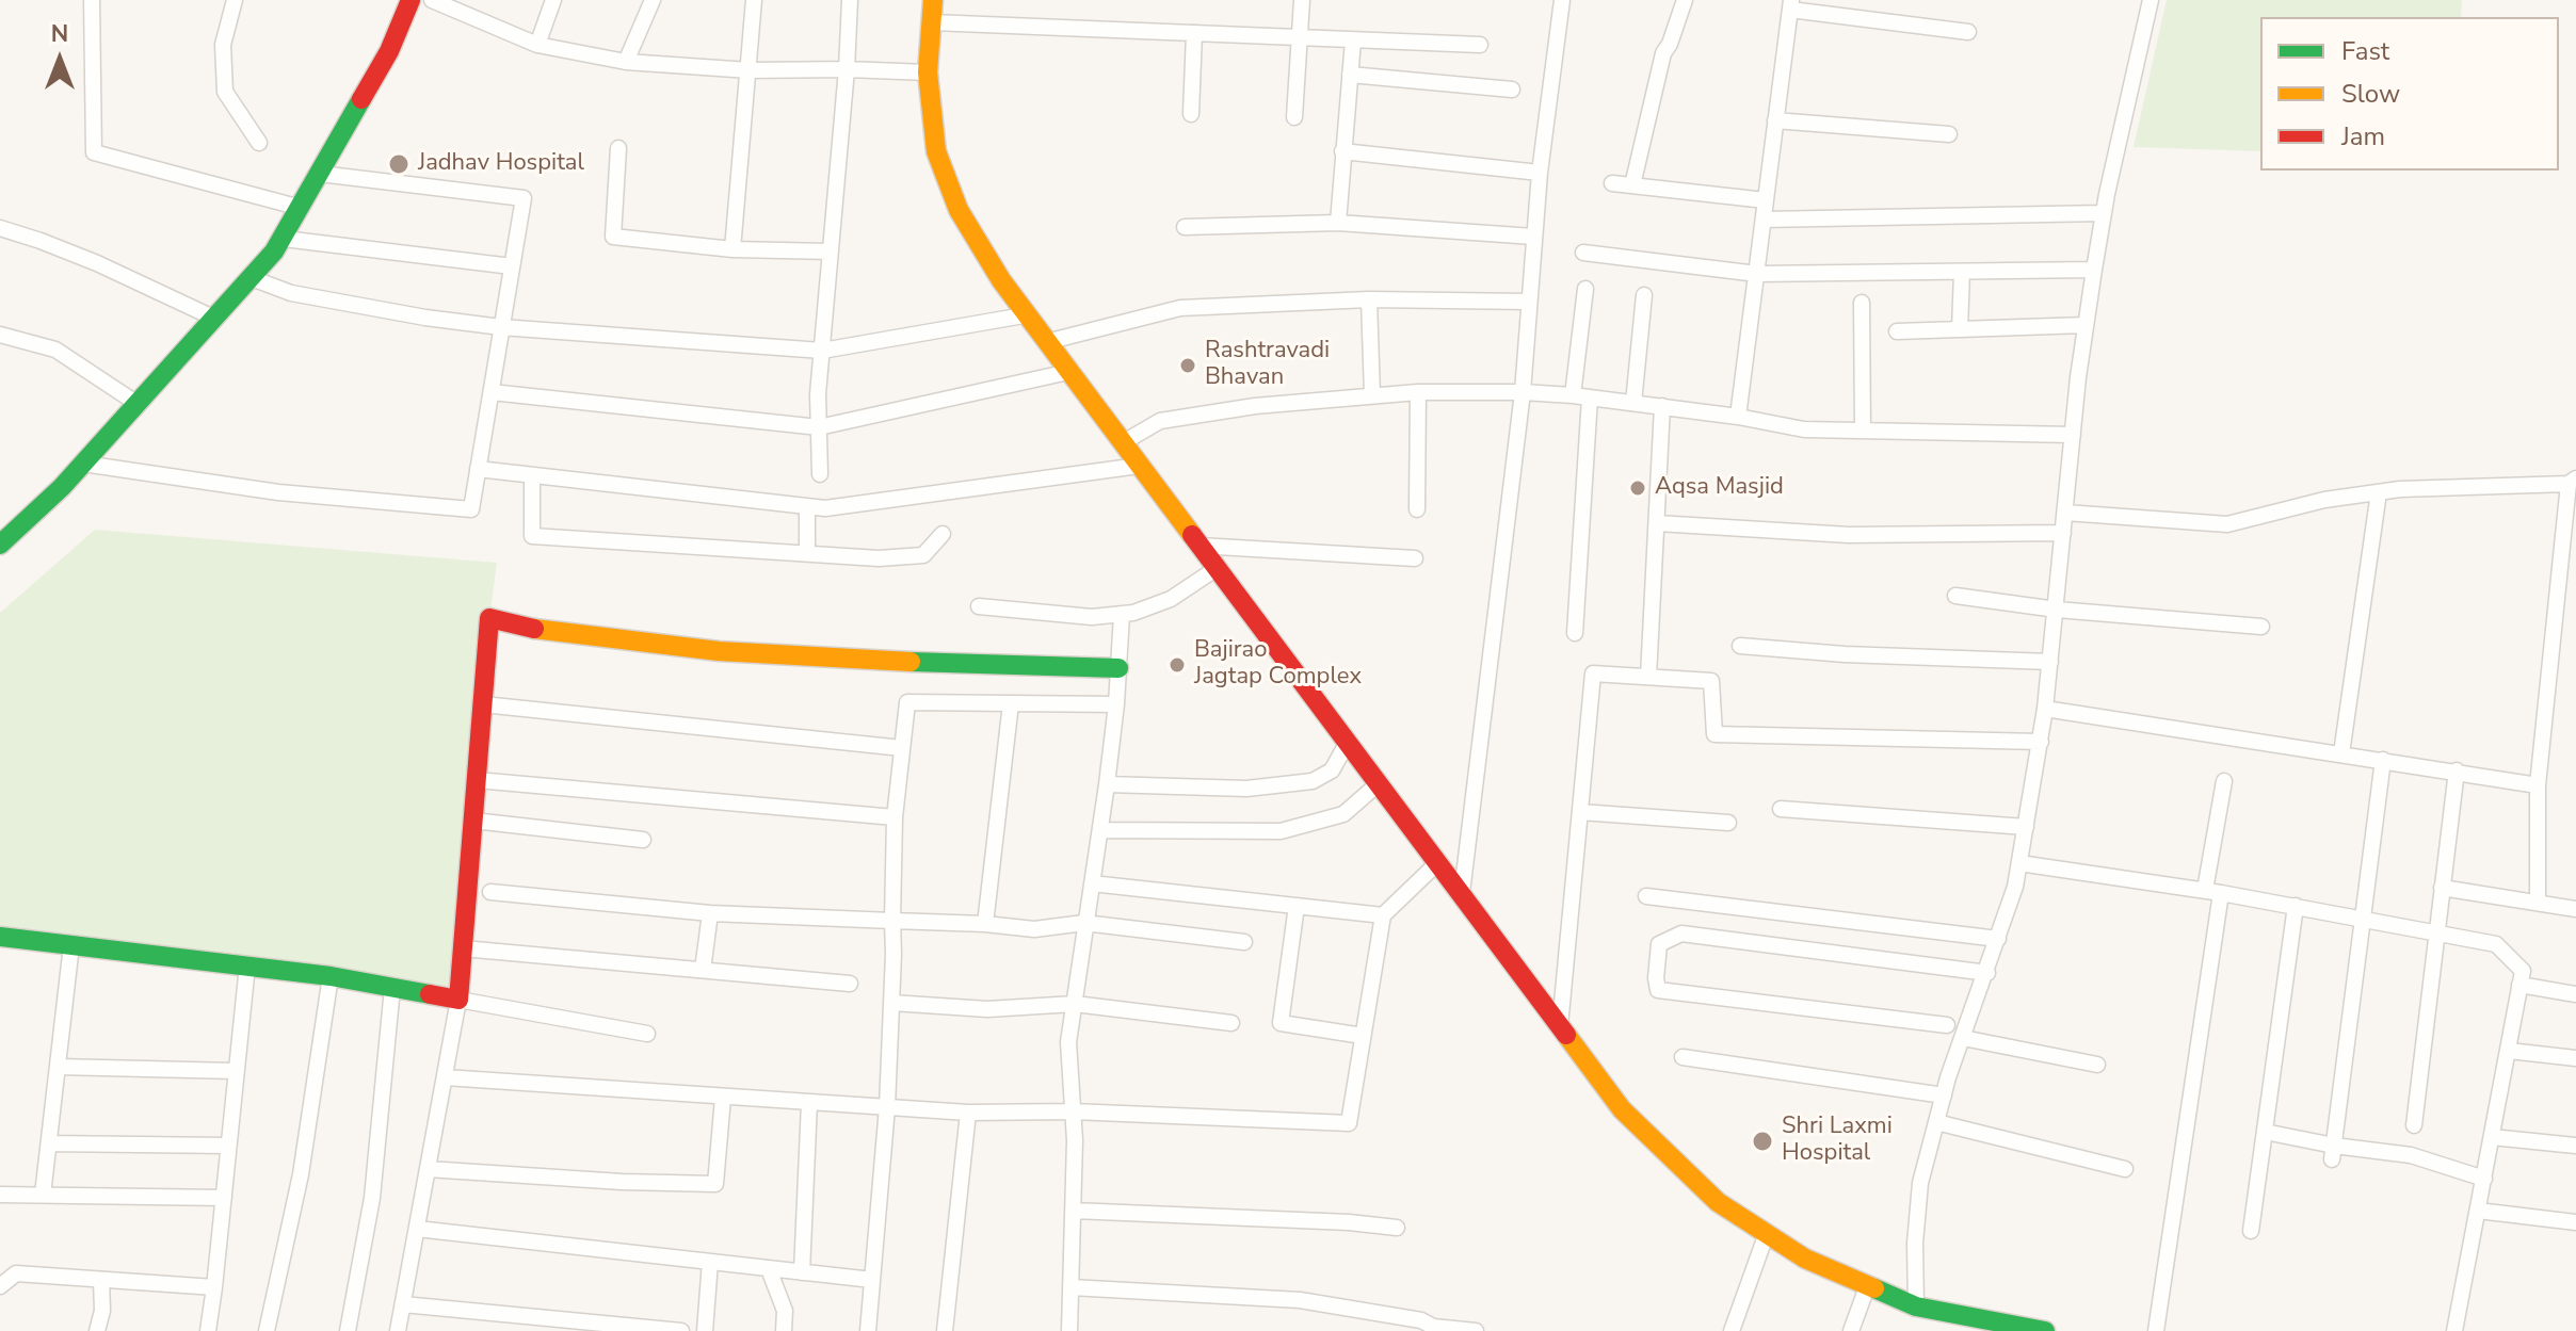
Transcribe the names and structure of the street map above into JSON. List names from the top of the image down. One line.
{"places":["Jadhav Hospital","Rashtravadi Bhavan","Aqsa Masjid","Bajirao Jagtap Complex","Shri Laxmi Hospital"],"legend":["Fast","Slow","Jam"],"north":"top"}
